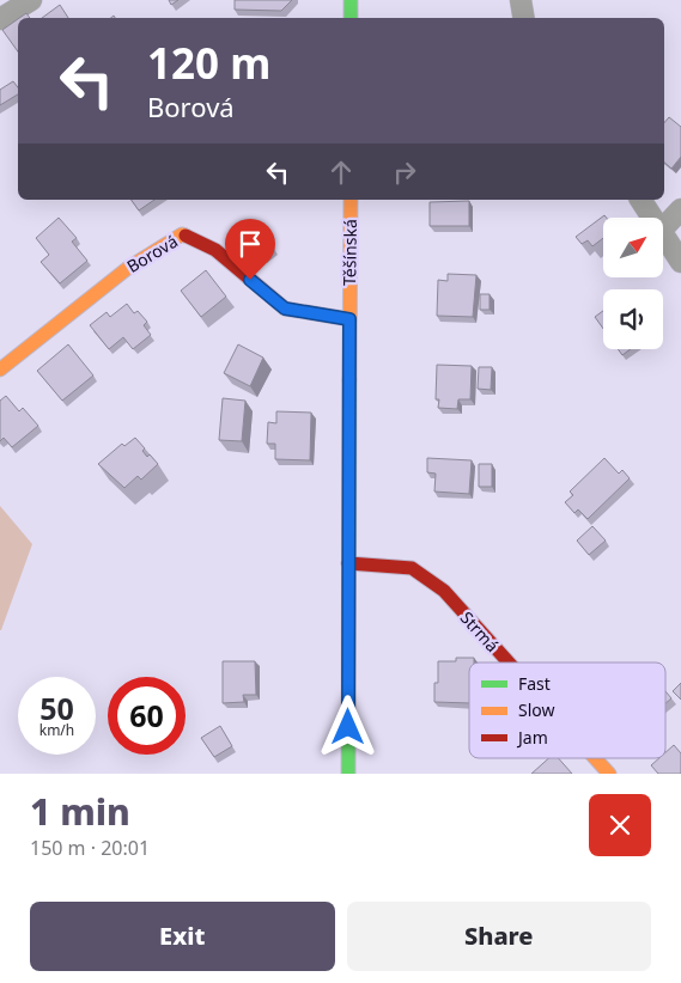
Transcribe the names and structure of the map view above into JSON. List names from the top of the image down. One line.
{"streets":{"street":["Těšínská","Borová","Strmá"]},"crossings":[["Těšínská","Borová"],["Těšínská","Strmá"]],"legend":["Fast","Slow","Jam"],"north":"top right","page":{"turn":["120 m","Borová"],"speed":"50 km/h","limit":"60","heading":["1 min","150 m · 20:01"],"buttons":["Exit","Share"]}}
